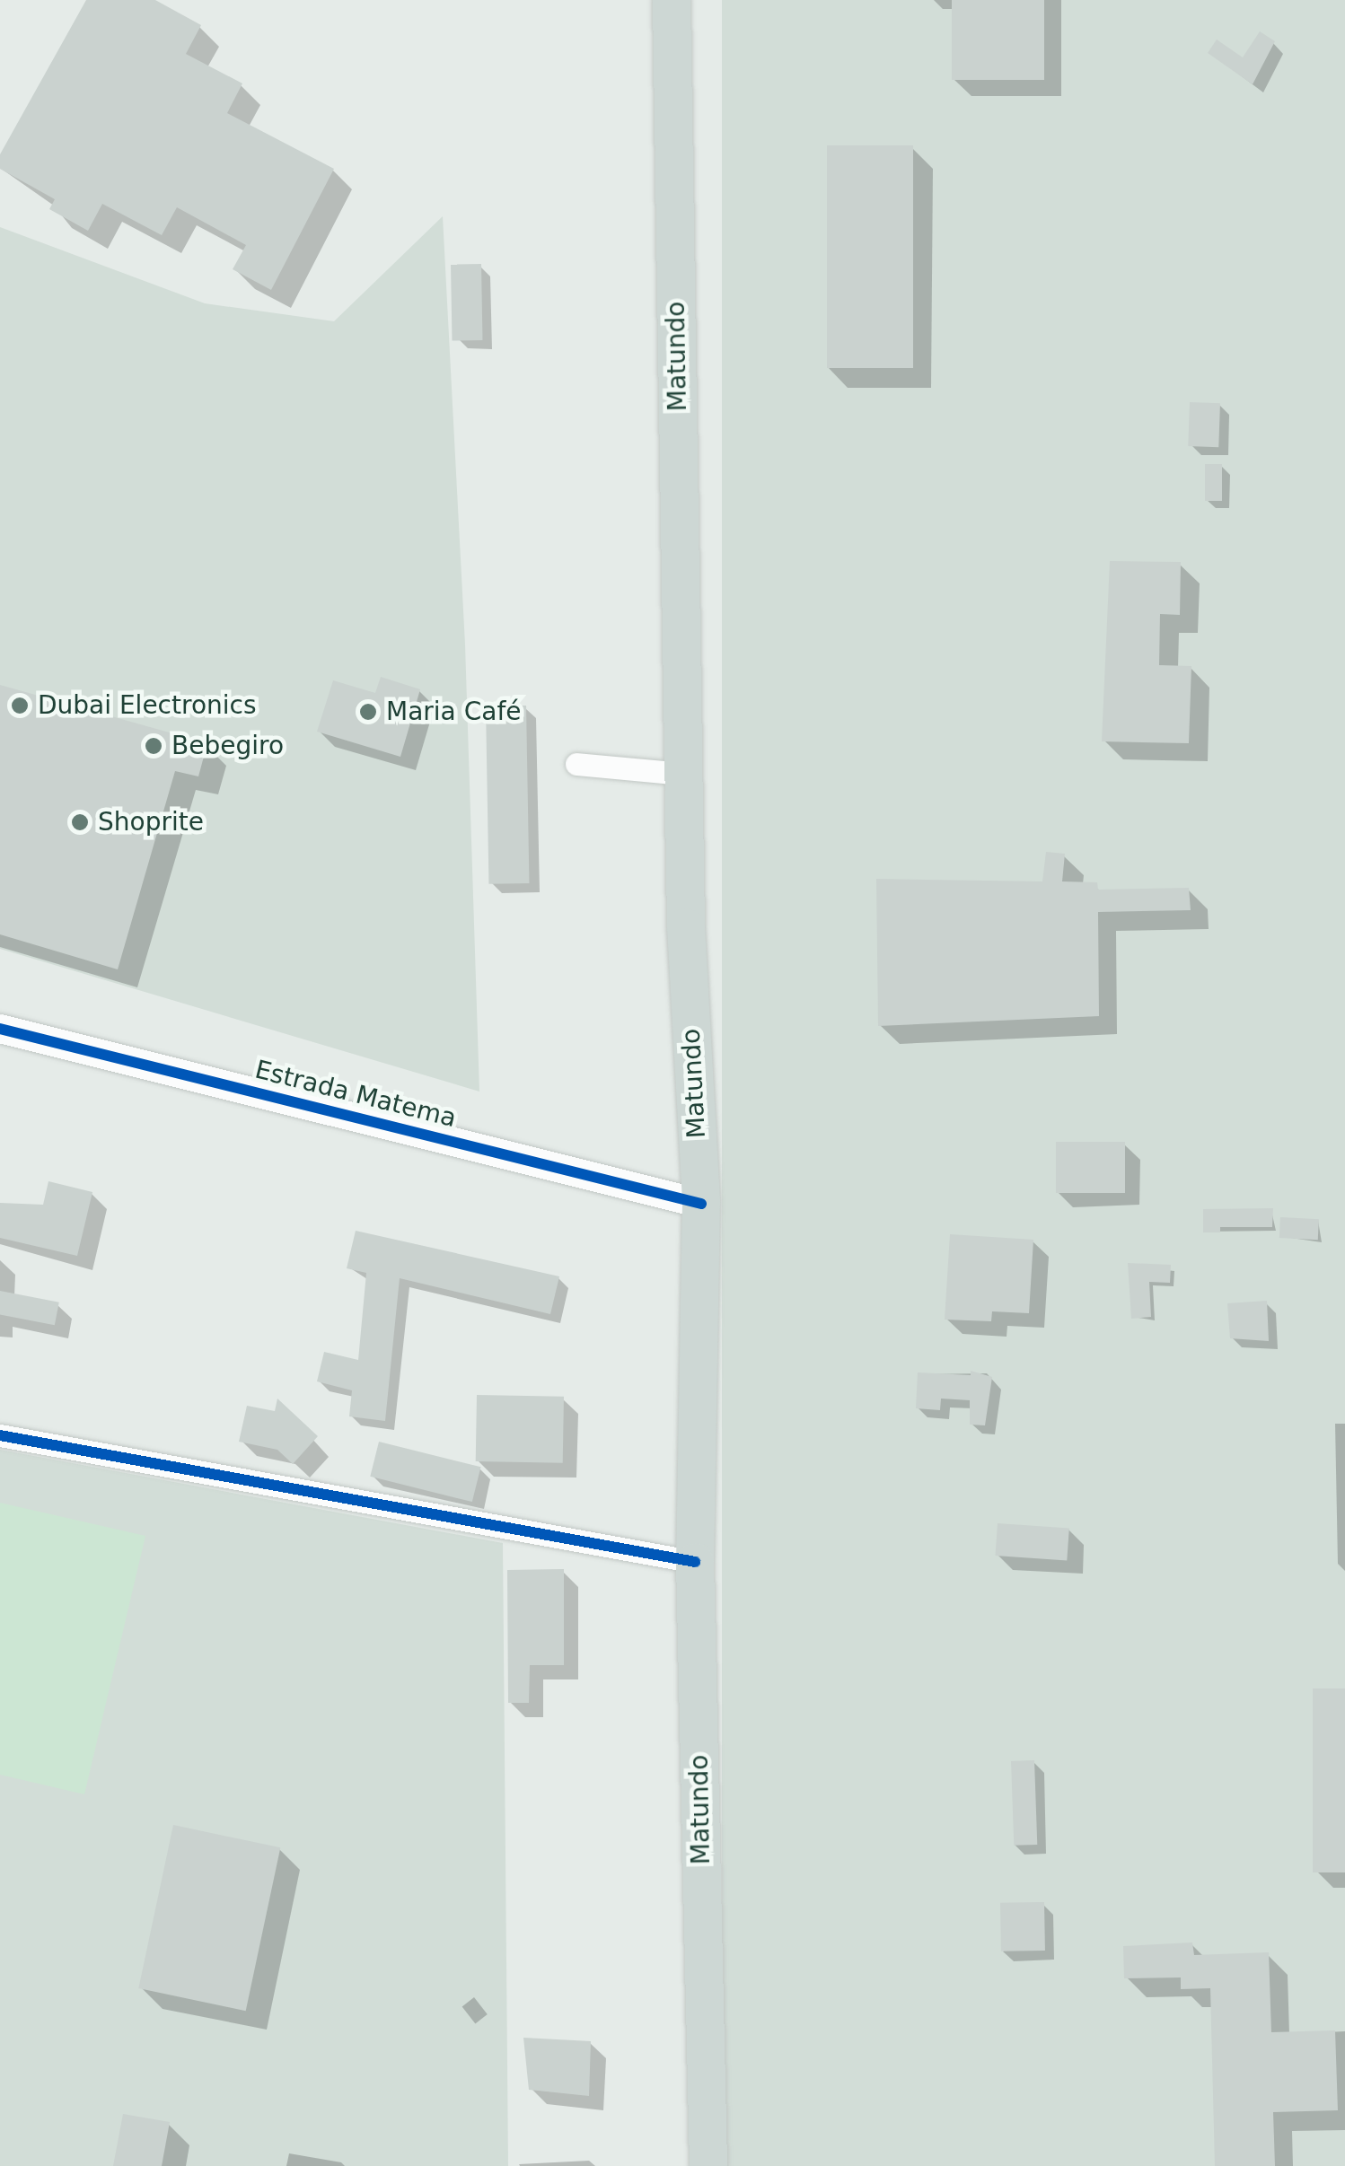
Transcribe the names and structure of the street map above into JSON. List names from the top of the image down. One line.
{"streets":{"main road":["Matundo"],"street":["Estrada Matema"]},"crossings":[["Matundo","Estrada Matema"]],"places":["Dubai Electronics","Maria Café","Bebegiro","Shoprite"]}
